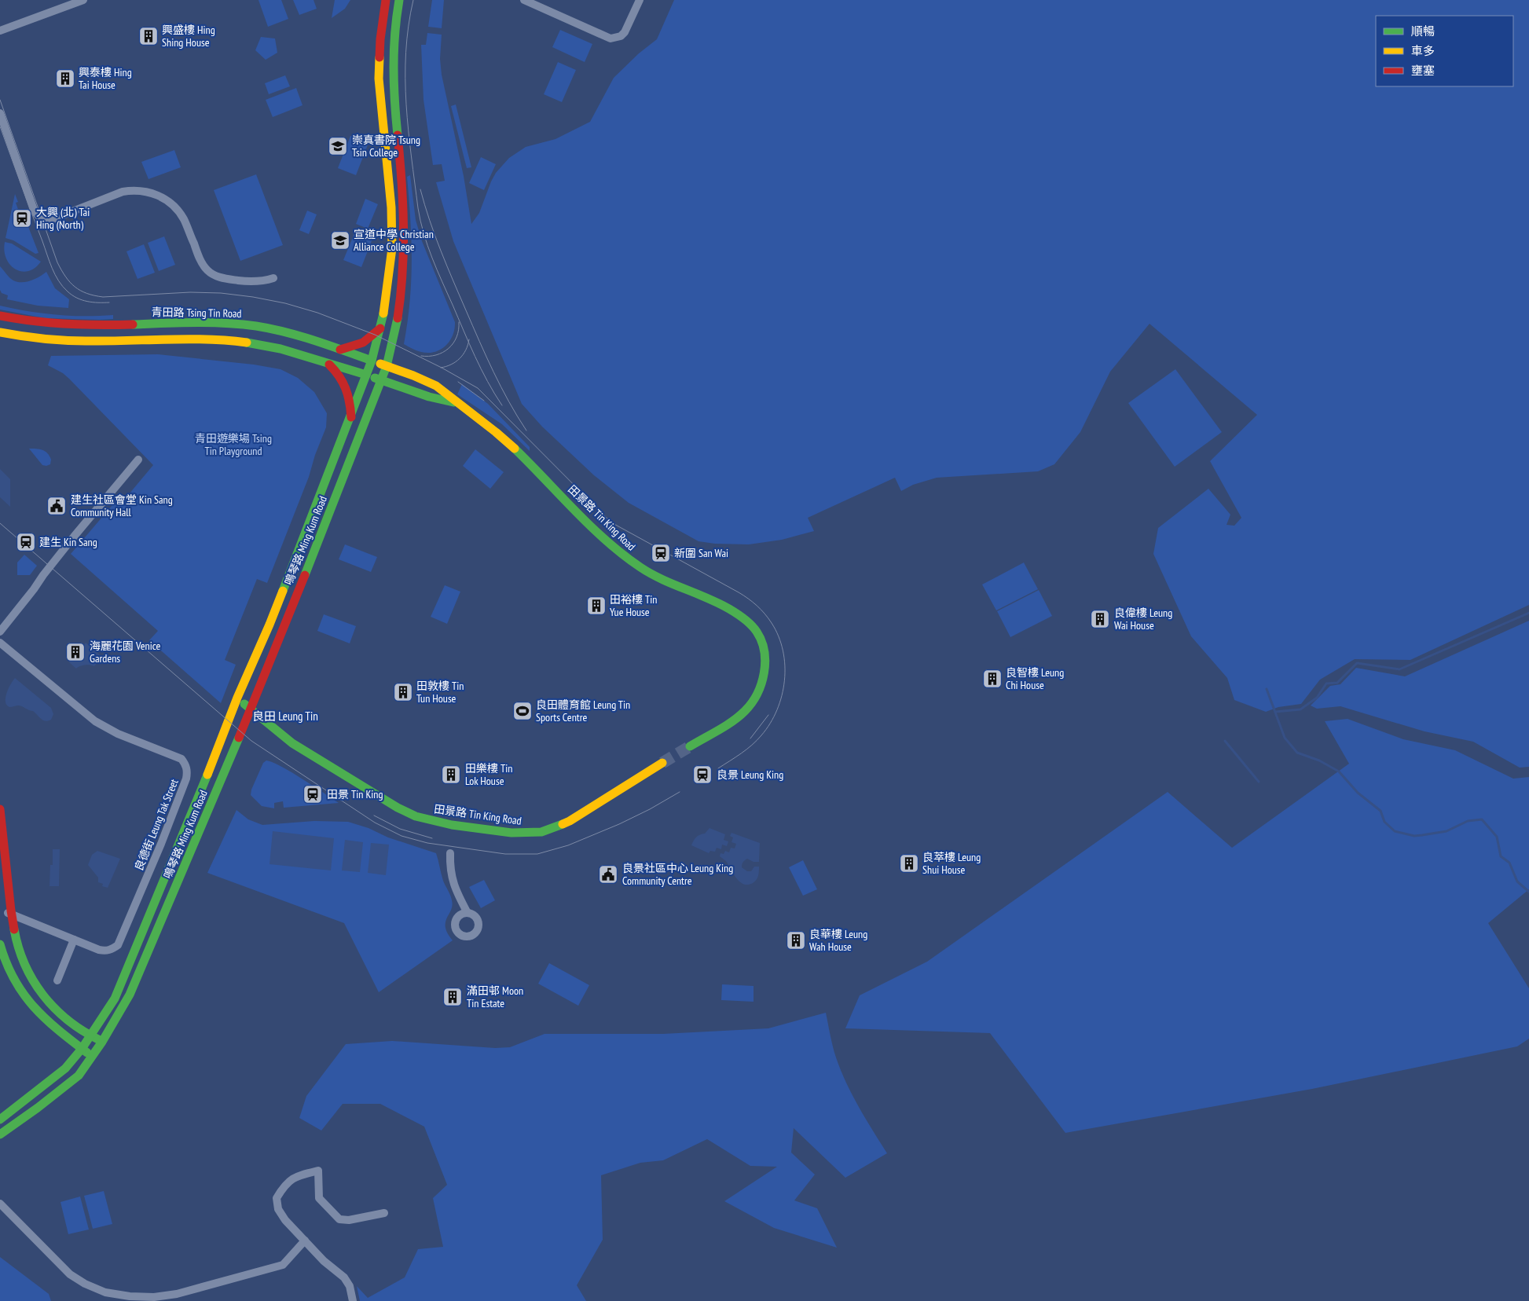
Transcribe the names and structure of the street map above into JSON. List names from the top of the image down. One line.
{"streets":{"main road":["青田路 Tsing Tin Road","田景路 Tin King Road","鳴琴路 Ming Kum Road"],"street":["良德街 Leung Tak Street"]},"crossings":[["青田路 Tsing Tin Road","田景路 Tin King Road"],["青田路 Tsing Tin Road","鳴琴路 Ming Kum Road"],["田景路 Tin King Road","鳴琴路 Ming Kum Road"]],"districts":["良田 Leung Tin"],"parks":["青田遊樂場 Tsing Tin Playground"],"places":{"building":["興盛樓 Hing Shing House","興泰樓 Hing Tai House","田裕樓 Tin Yue House","良偉樓 Leung Wai House","海麗花園 Venice Gardens","良智樓 Leung Chi House","田敦樓 Tin Tun House","田樂樓 Tin Lok House","良萃樓 Leung Shui House","良華樓 Leung Wah House","滿田邨 Moon Tin Estate"],"school or university":["崇真書院 Tsung Tsin College","宣道中學 Christian Alliance College"],"station":["大興 (北) Tai Hing (North)","建生 Kin Sang","新圍 San Wai","良景 Leung King","田景 Tin King"],"public building":["建生社區會堂 Kin Sang Community Hall","良景社區中心 Leung King Community Centre"],"sports":["良田體育館 Leung Tin Sports Centre"]},"legend":["順暢","車多","壅塞"]}
